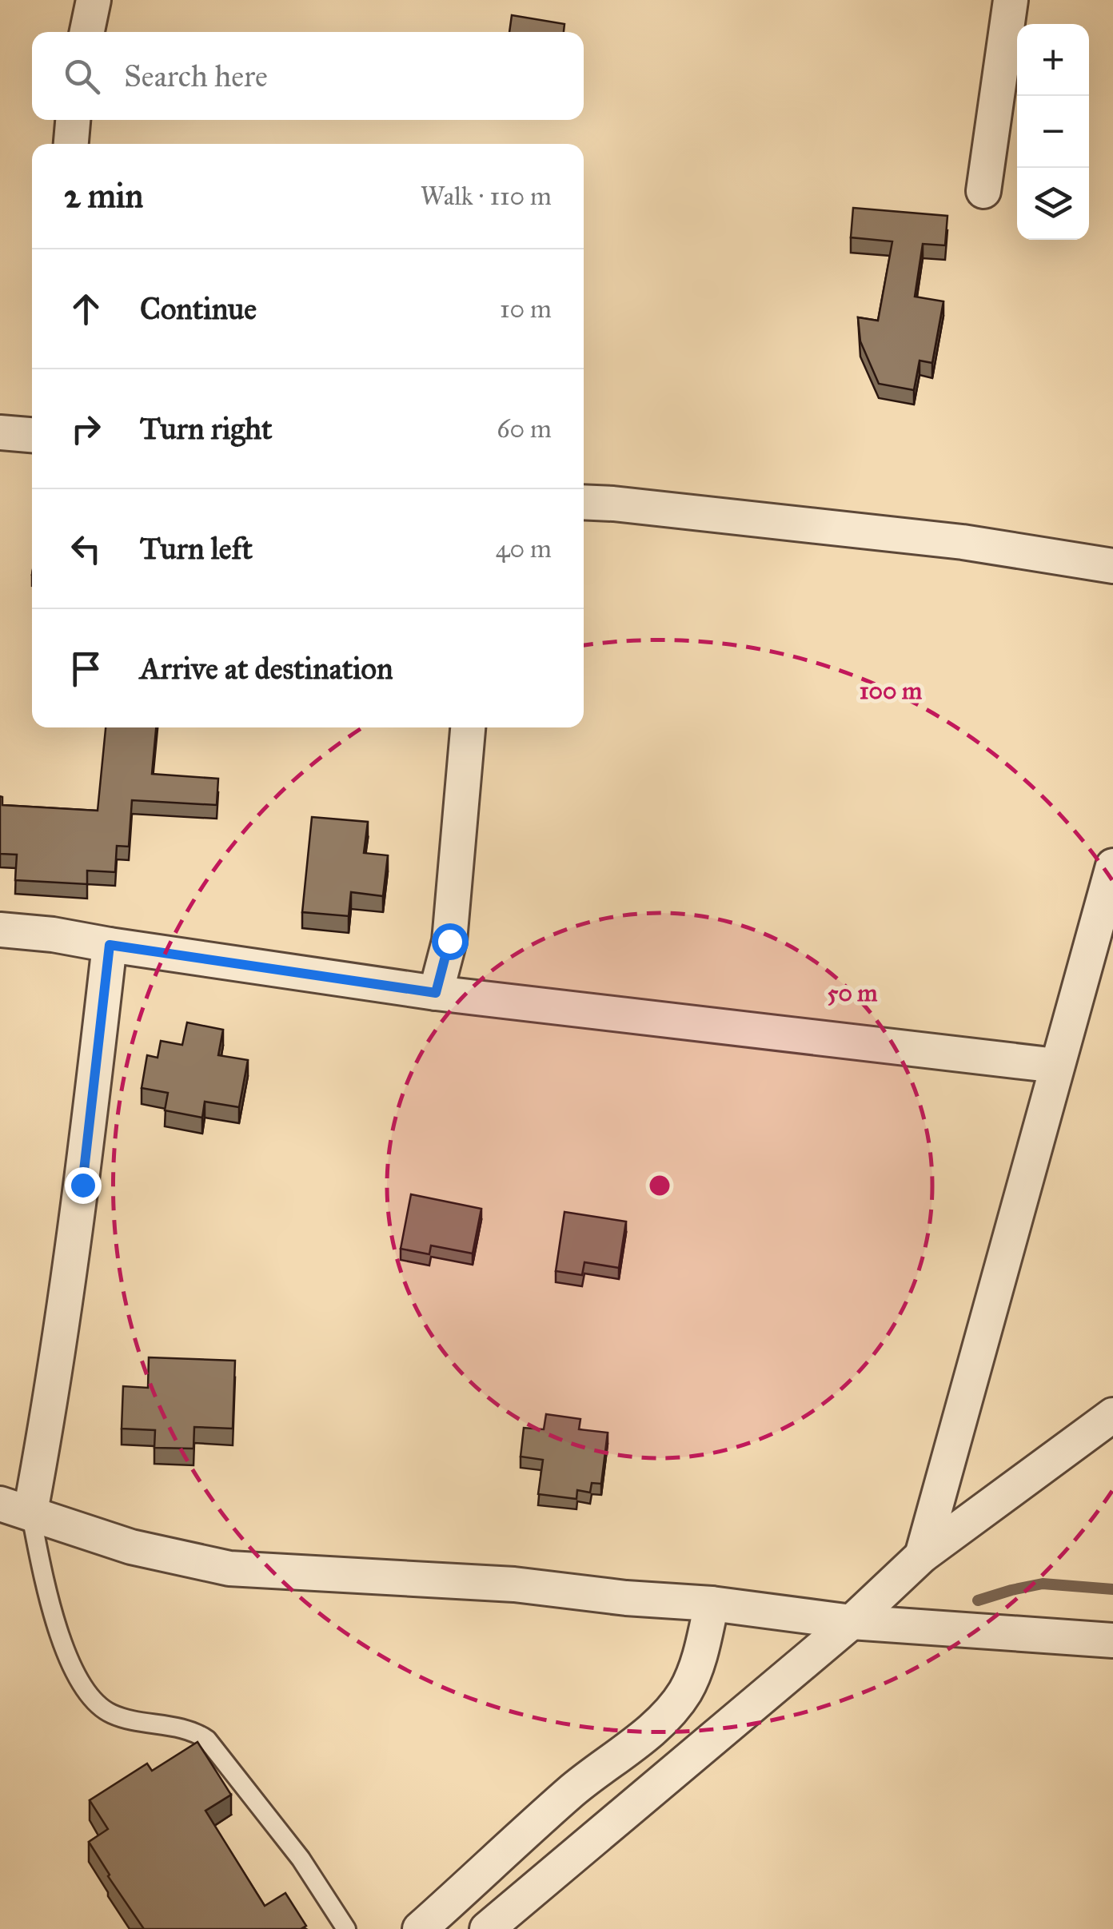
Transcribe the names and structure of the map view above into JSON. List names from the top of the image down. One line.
{"page":{"map_buttons":["+","−"],"search":"Search here","heading":["2 min","Walk · 110 m"],"list":[["Continue","10 m"],["Turn right","60 m"],["Turn left","40 m"],"Arrive at destination"]},"rings":["100 m","50 m"]}
